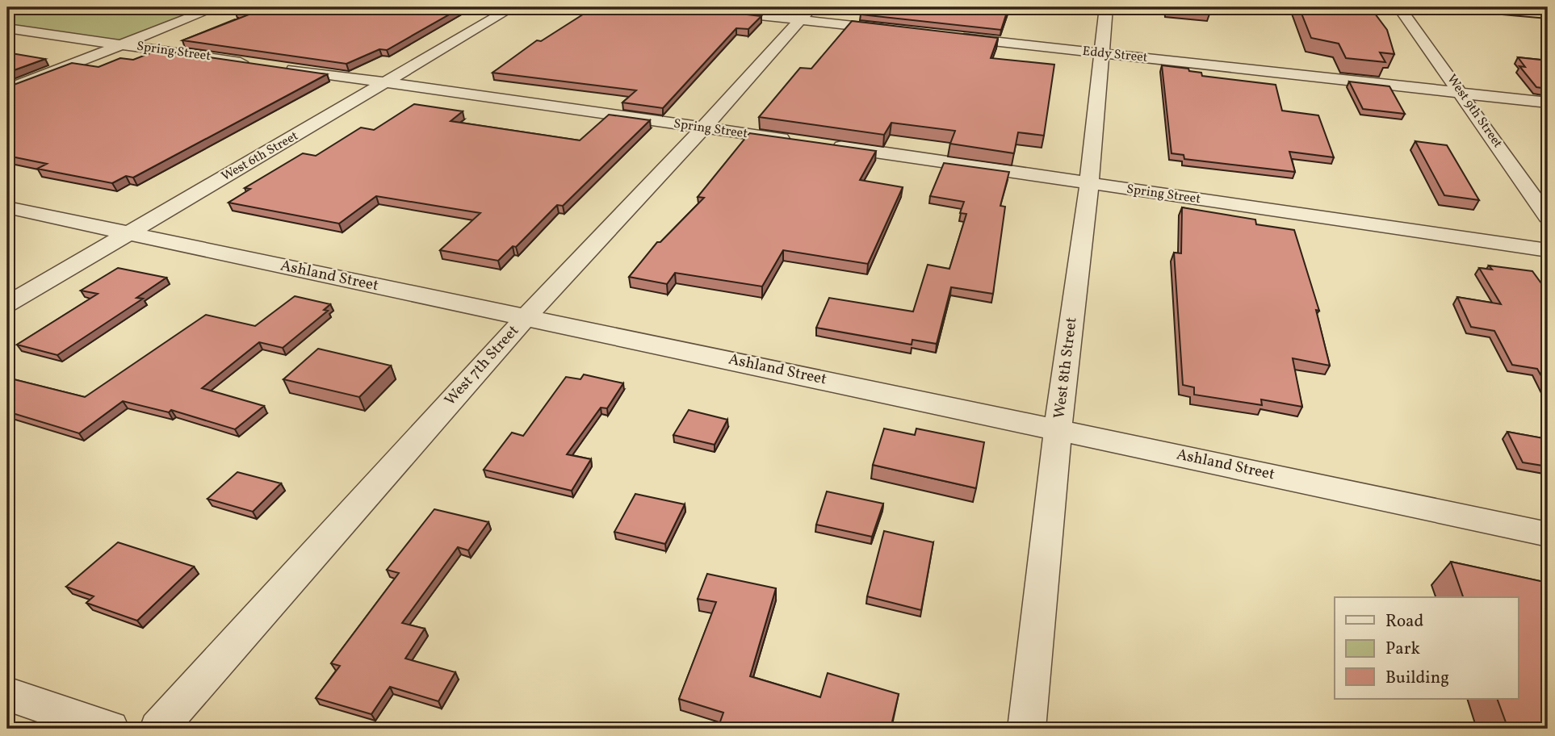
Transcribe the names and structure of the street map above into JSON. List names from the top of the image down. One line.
{"streets":{"street":["Spring Street","Eddy Street","West 9th Street","West 6th Street","Ashland Street","West 7th Street","West 8th Street"]},"crossings":[["Spring Street","West 6th Street"],["Spring Street","West 7th Street"],["Spring Street","West 8th Street"],["Eddy Street","West 9th Street"],["Eddy Street","West 8th Street"],["West 6th Street","Ashland Street"],["Ashland Street","West 7th Street"],["Ashland Street","West 8th Street"]],"legend":["Road","Park","Building"]}
